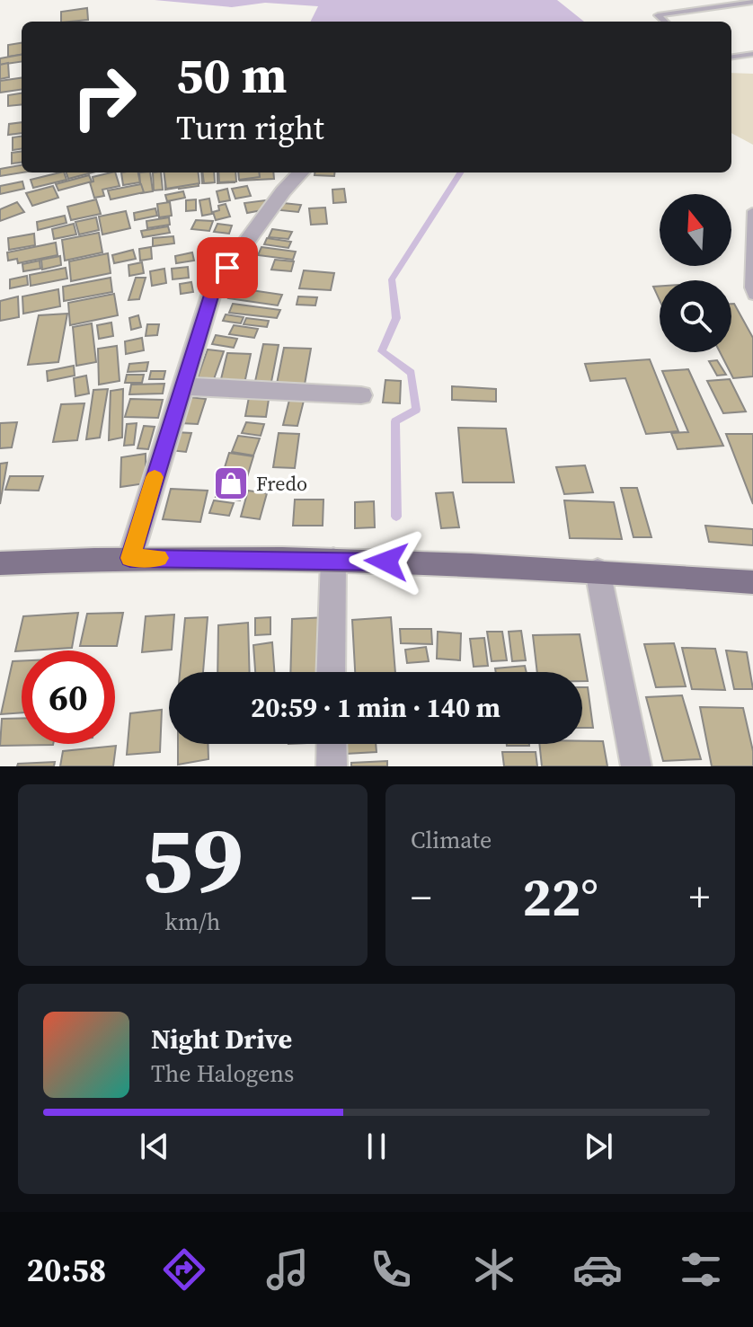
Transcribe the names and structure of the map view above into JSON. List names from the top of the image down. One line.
{"places":{"shop":["Fredo"]},"north":"top","page":{"turn":["50 m","Turn right"],"limit":"60","trip":"20:59 · 1 min · 140 m","tile":[["59","km/h"],"Climate"],"heat":["−","22°","+"],"song":["Night Drive","The Halogens"],"tabs":"20:58"}}
